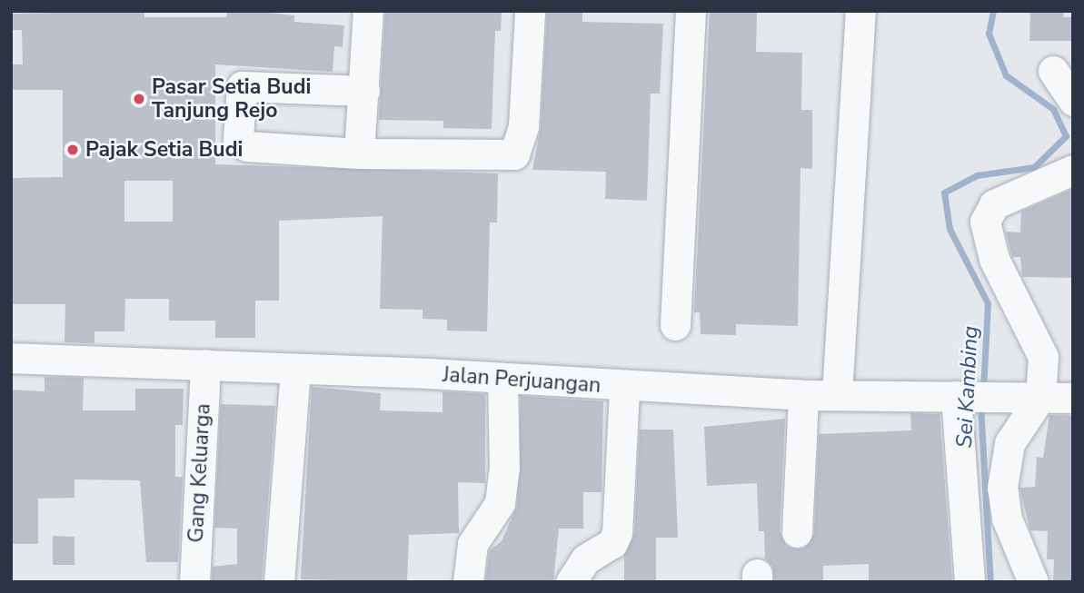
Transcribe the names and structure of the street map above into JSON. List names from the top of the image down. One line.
{"streets":{"street":["Jalan Perjuangan","Gang Keluarga"]},"crossings":[["Jalan Perjuangan","Gang Keluarga"]],"water":["Sei Kambing"],"places":["Pasar Setia Budi Tanjung Rejo","Pajak Setia Budi"]}
